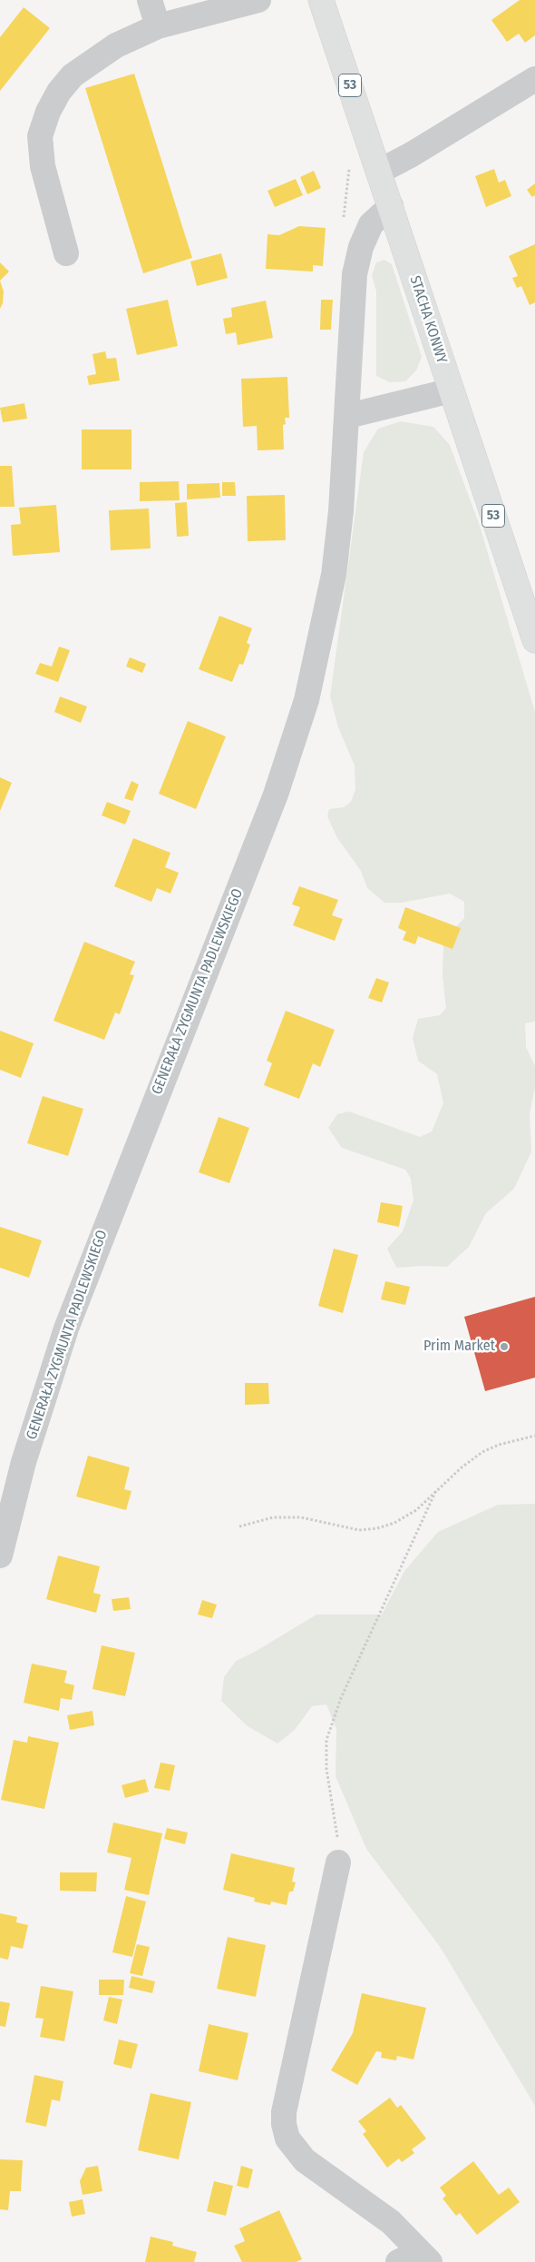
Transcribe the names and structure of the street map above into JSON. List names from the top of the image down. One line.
{"streets":{"main road":["53","STACHA KONWY"],"street":["GENERAŁA ZYGMUNTA PADLEWSKIEGO"]},"crossings":[["STACHA KONWY","GENERAŁA ZYGMUNTA PADLEWSKIEGO"]],"places":["Prim Market"]}
